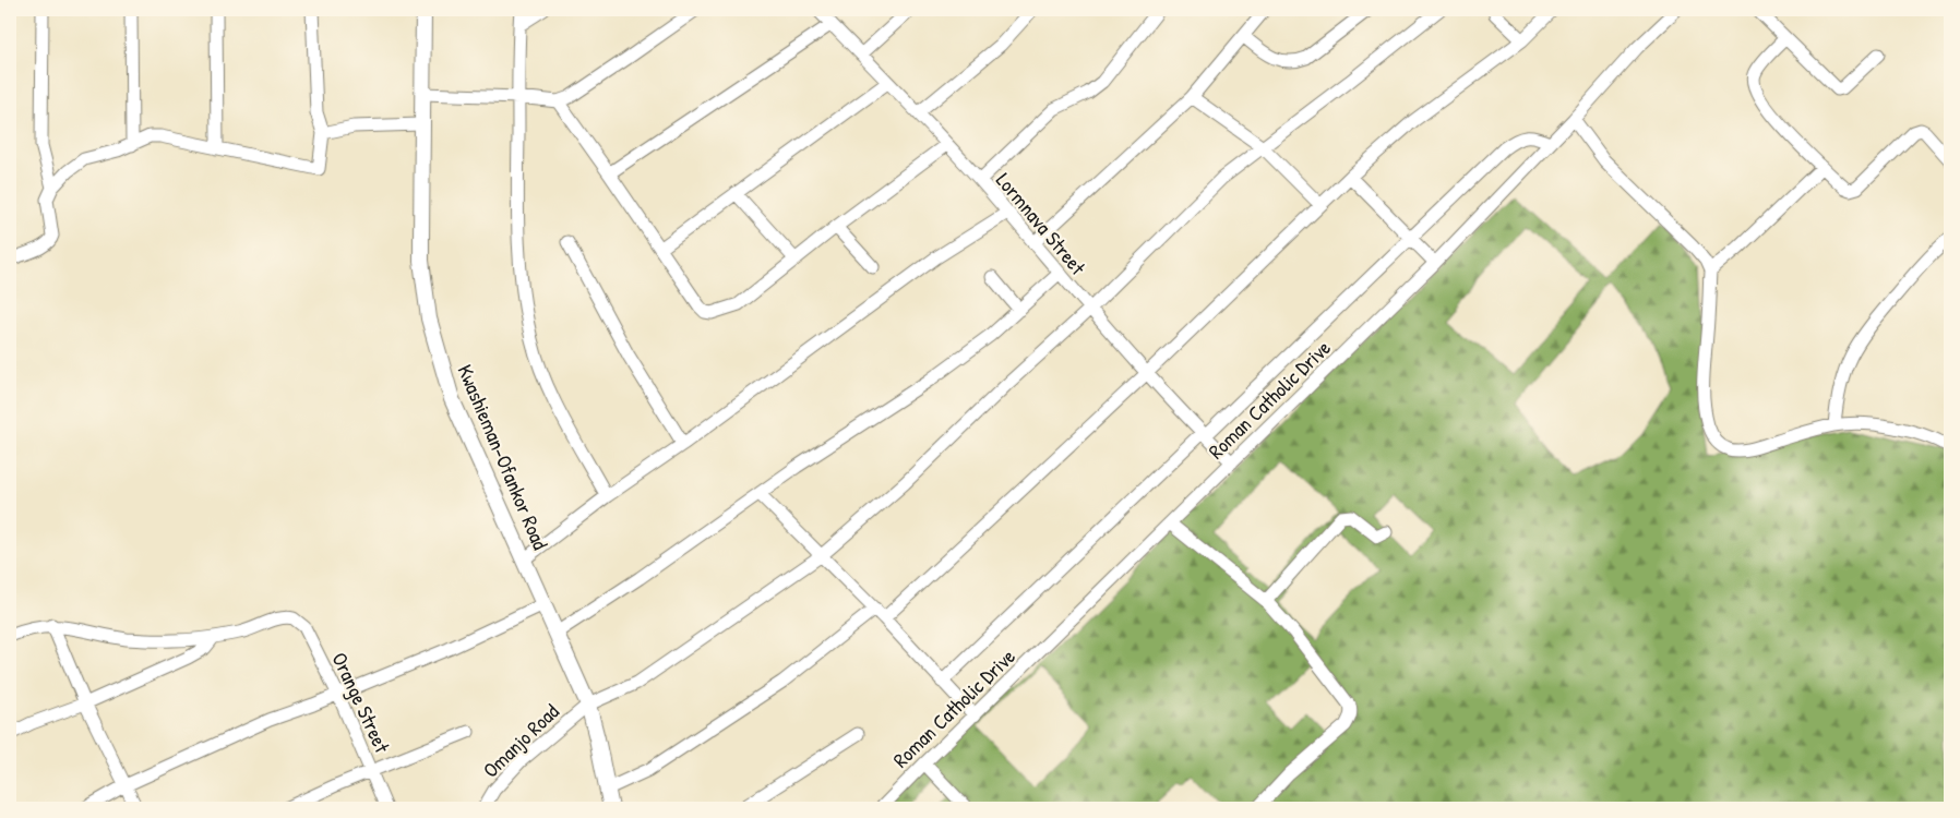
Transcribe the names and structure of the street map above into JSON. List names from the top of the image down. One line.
{"streets":{"main road":["Kwashieman-Ofankor Road"],"street":["Lormnava Street","Roman Catholic Drive","Orange Street","Omanjo Road"]},"crossings":[["Lormnava Street","Roman Catholic Drive"],["Lormnava Street","Omanjo Road"],["Kwashieman-Ofankor Road","Omanjo Road"]]}
